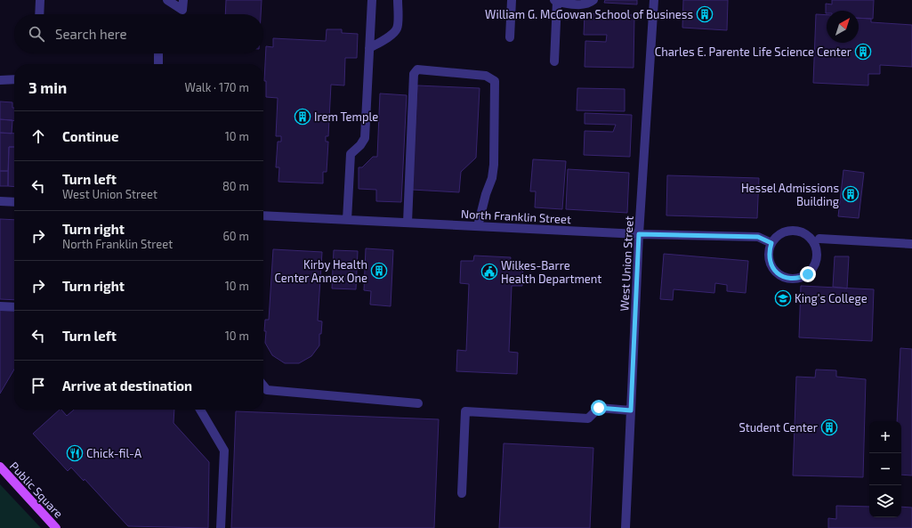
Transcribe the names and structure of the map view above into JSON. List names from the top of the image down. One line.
{"streets":{"main road":["Public Square"],"street":["North Franklin Street","West Union Street"]},"crossings":[["North Franklin Street","West Union Street"]],"places":{"building":["William G. McGowan School of Business","Charles E. Parente Life Science Center","Irem Temple","Hessel Admissions Building","Kirby Health Center Annex One","Student Center"],"public building":["Wilkes-Barre Health Department"],"school or university":["King's College"],"restaurant":["Chick-fil-A"]},"north":"top right","page":{"search":"Search here","heading":["3 min","Walk · 170 m"],"list":[["Continue","10 m"],["Turn left","West Union Street","80 m"],["Turn right","North Franklin Street","60 m"],["Turn right","10 m"],["Turn left","10 m"],"Arrive at destination"],"map_buttons":["+","−"]}}
